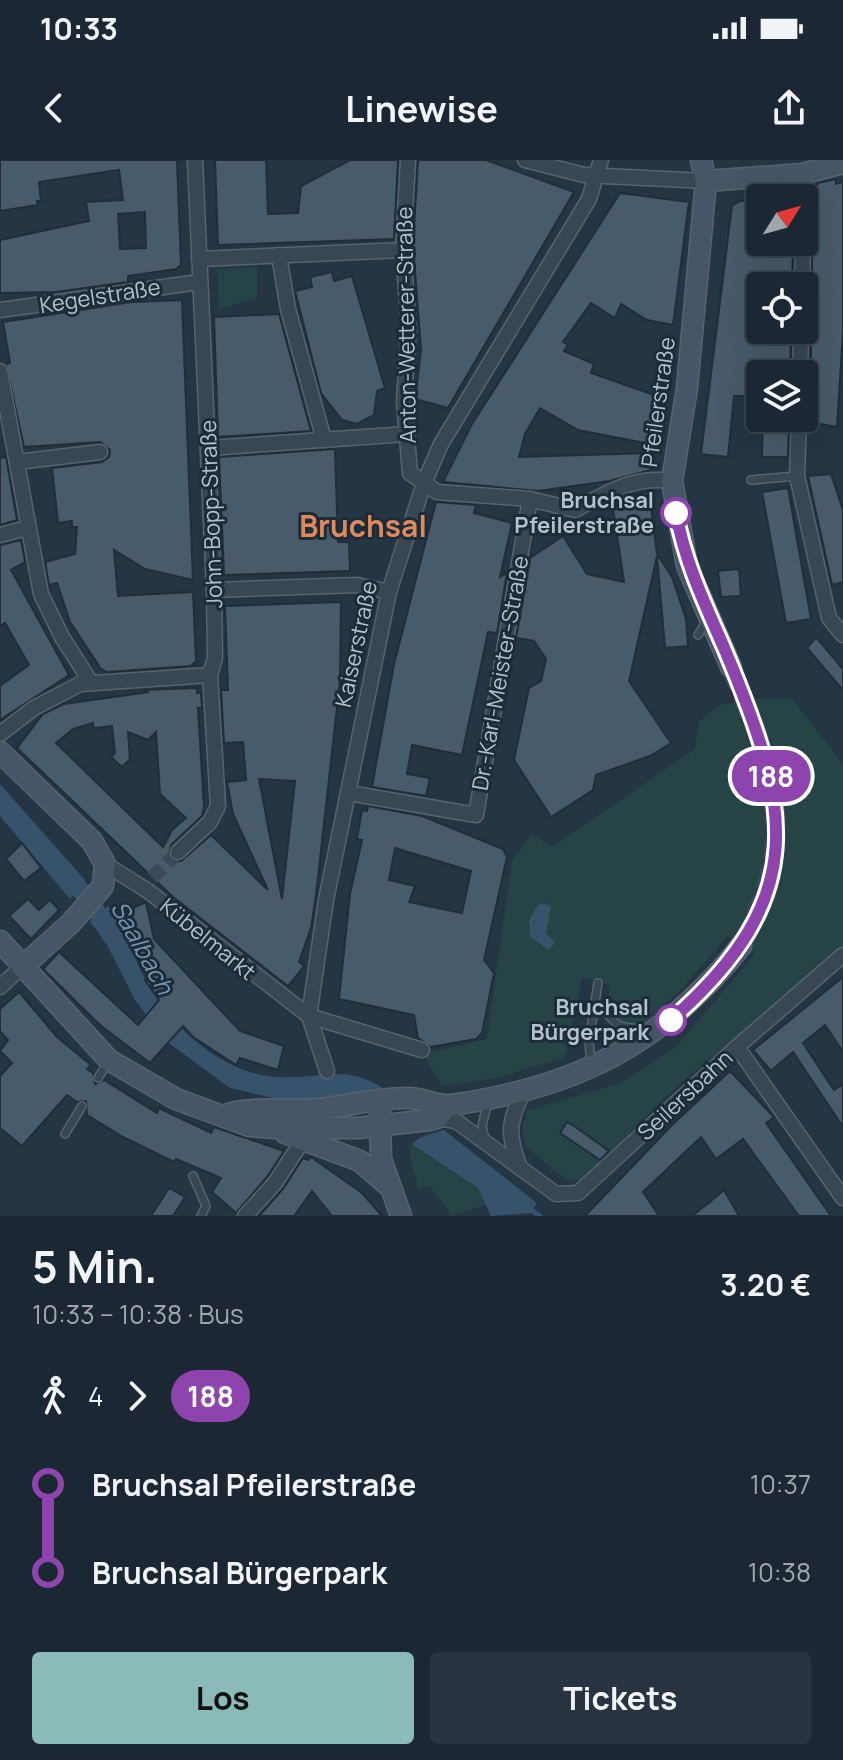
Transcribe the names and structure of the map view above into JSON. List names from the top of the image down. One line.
{"streets":{"main road":["Pfeilerstraße"],"street":["Kegelstraße","Anton-Wetterer-Straße","John-Bopp-Straße","Kaiserstraße","Dr.-Karl-Meister-Straße","Kübelmarkt","Seilersbahn"]},"crossings":[["Kegelstraße","John-Bopp-Straße"],["Anton-Wetterer-Straße","Kaiserstraße"],["Kaiserstraße","Dr.-Karl-Meister-Straße"],["Kaiserstraße","Kübelmarkt"]],"districts":["Bruchsal"],"water":["Saalbach"],"places":["Bruchsal Pfeilerstraße","Bruchsal Bürgerpark"],"lines":["bus line 188"],"north":"top right","page":{"status":"10:33","header":"Linewise","on_map":"188","heading":["5 Min.","10:33 – 10:38 · Bus","3.20 €"],"legs":["4","188"],"list":[{"name":"Bruchsal Pfeilerstraße","value":"10:37"},{"name":"Bruchsal Bürgerpark","value":"10:38"}],"buttons":["Los","Tickets"]}}
